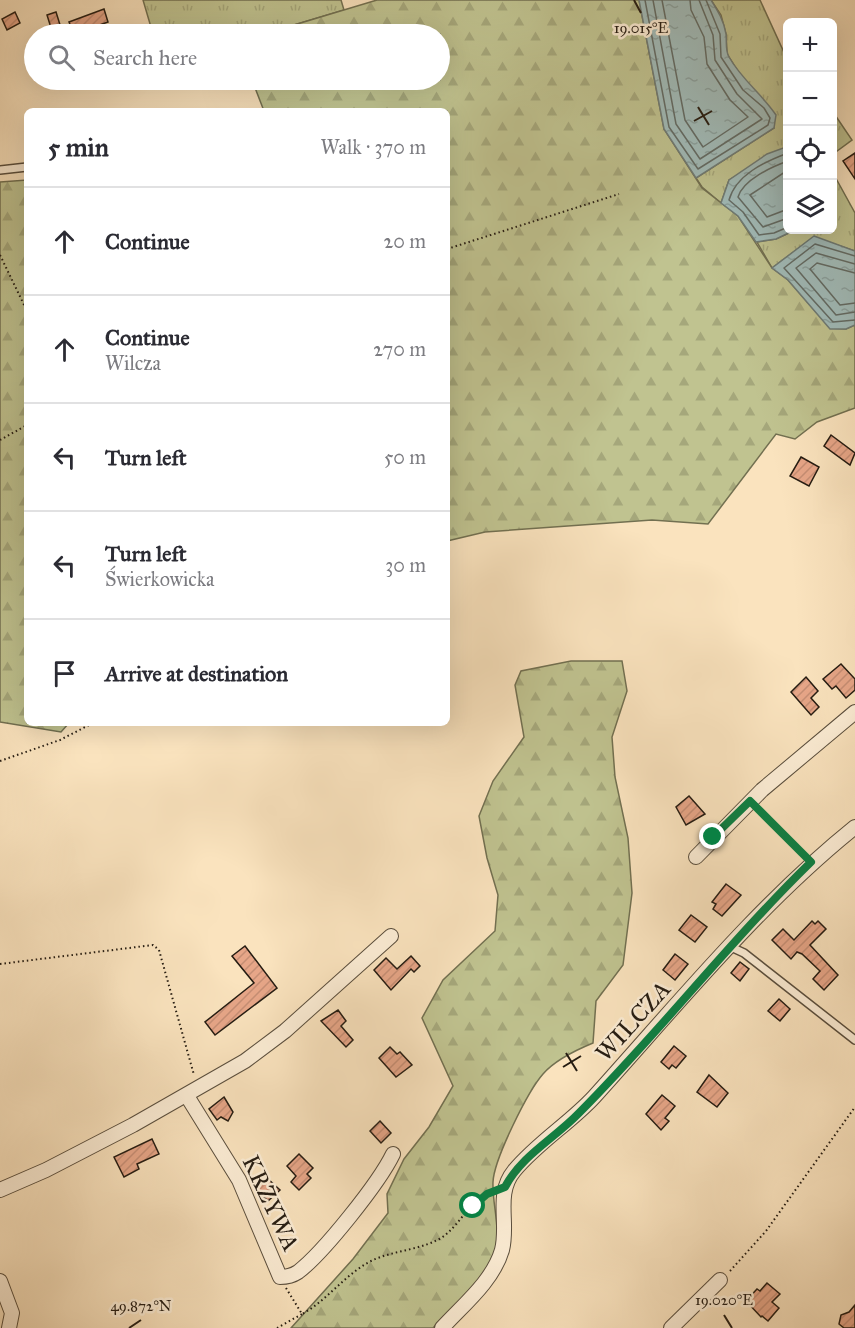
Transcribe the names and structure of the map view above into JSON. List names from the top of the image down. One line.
{"streets":{"street":["WILCZA","KRZYWA"]},"page":{"map_buttons":["+","−"],"search":"Search here","heading":["5 min","Walk · 370 m"],"list":[["Continue","20 m"],["Continue","Wilcza","270 m"],["Turn left","50 m"],["Turn left","Świerkowicka","30 m"],"Arrive at destination"]},"coordinates":["19.015°E","19.020°E","49.872°N"]}
